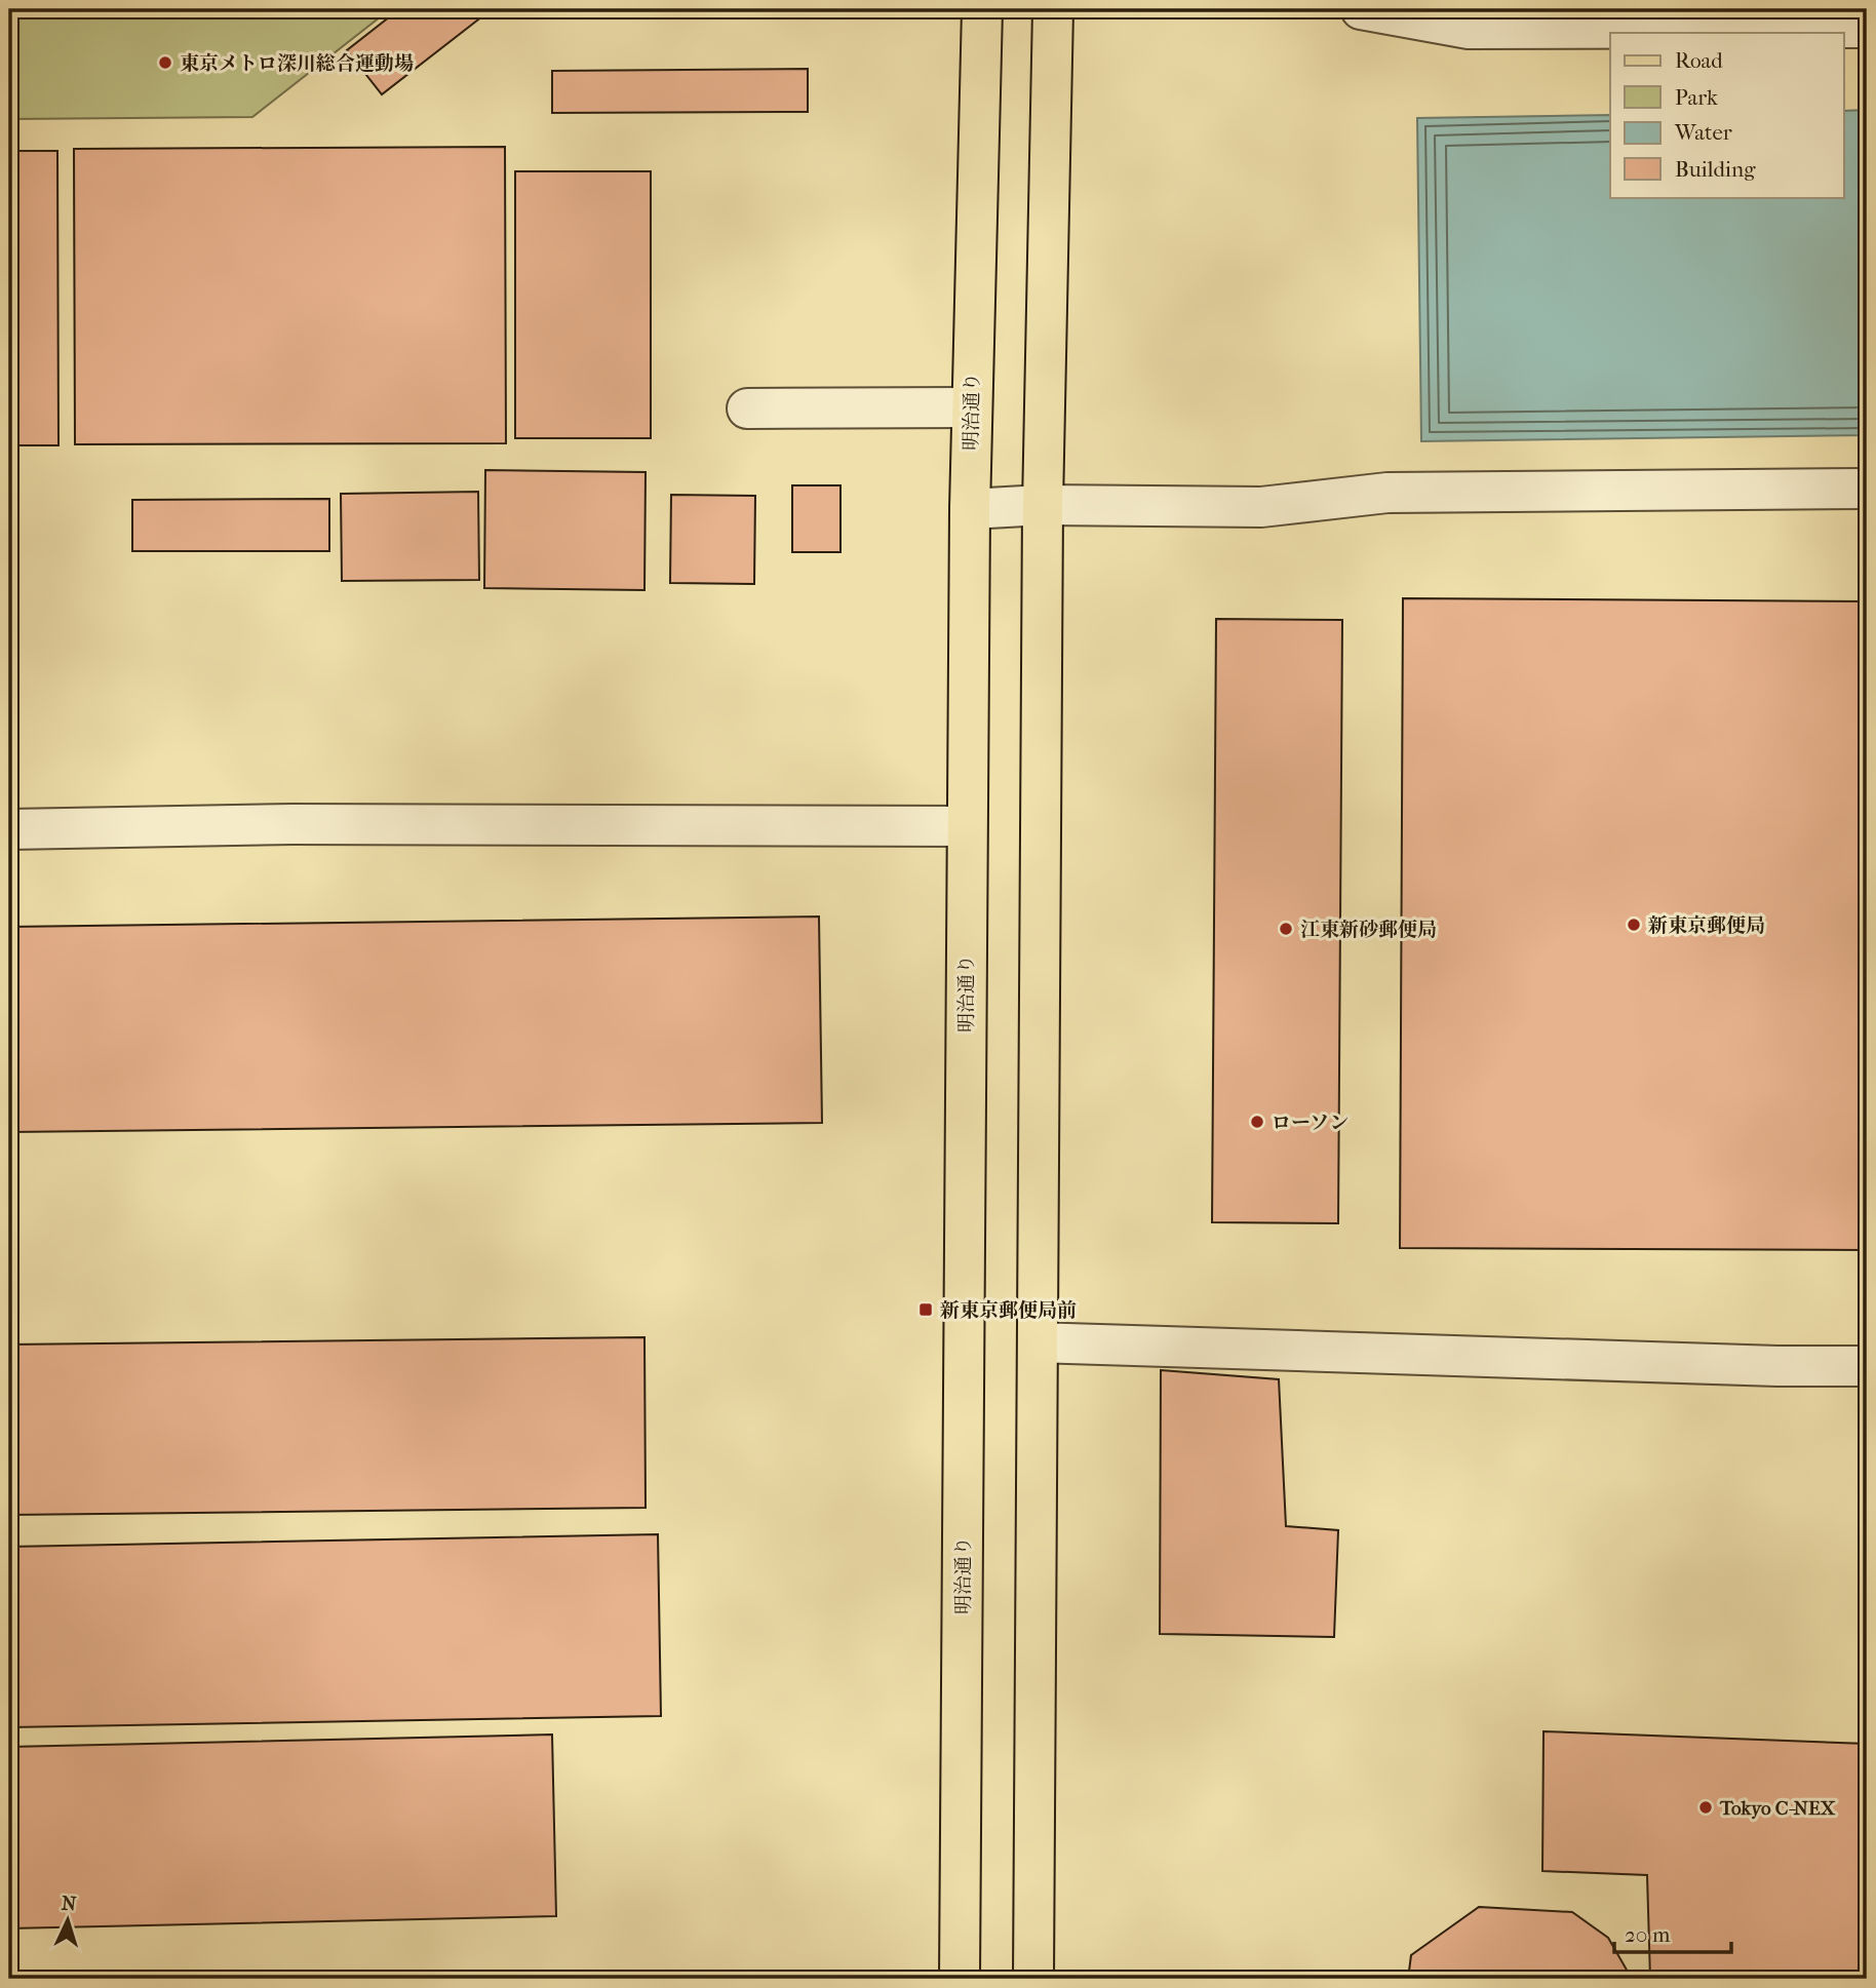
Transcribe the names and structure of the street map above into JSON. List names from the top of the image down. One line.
{"streets":{"main road":["明治通り"]},"places":{"other":["東京メトロ深川総合運動場","新東京郵便局","江東新砂郵便局","ローソン","Tokyo C-NEX"],"transit":["新東京郵便局前"]},"legend":["Road","Park","Water","Building"],"scale_bar":"20 m","north":"top"}
